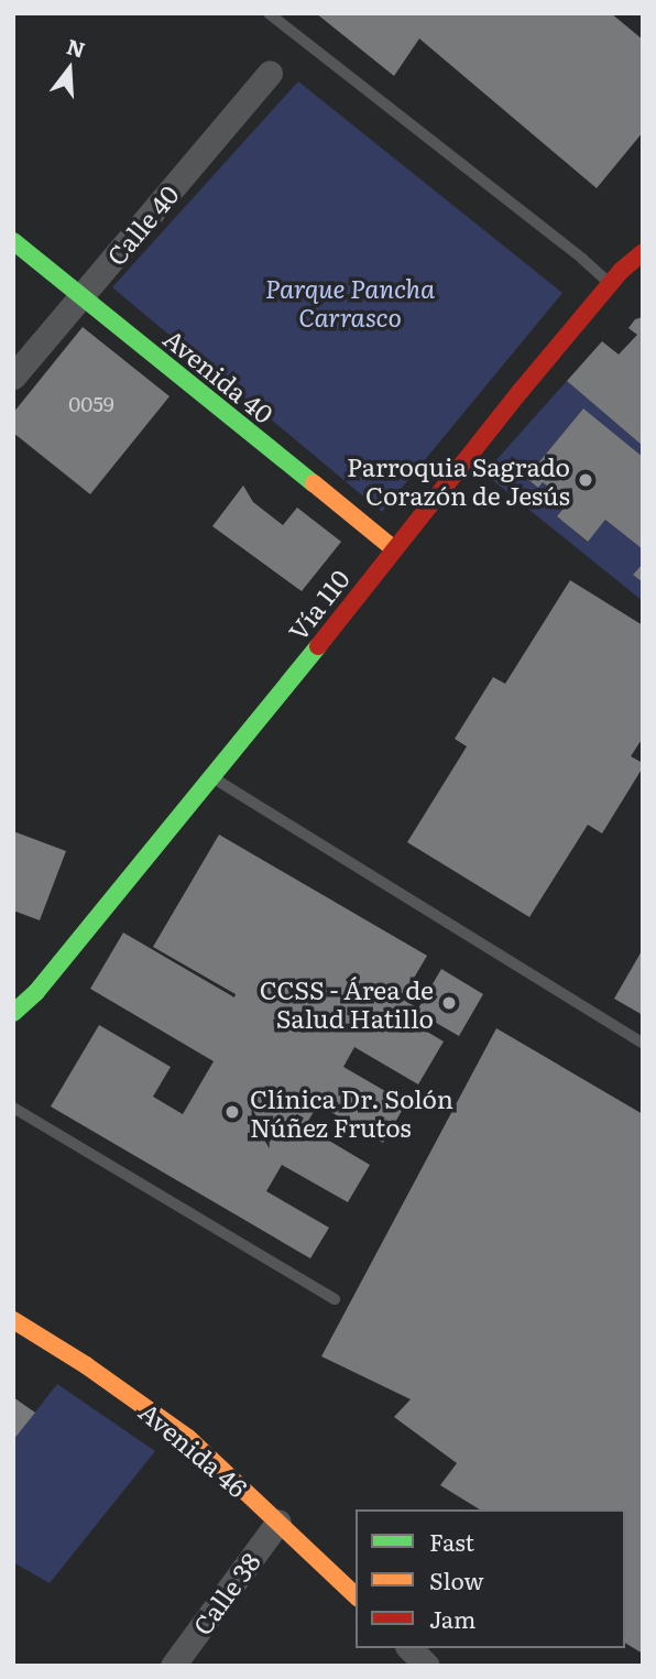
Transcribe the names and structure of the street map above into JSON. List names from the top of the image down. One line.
{"streets":{"main road":["Avenida 40","Vía 110","Avenida 46"],"street":["Calle 40","Calle 38"]},"crossings":[["Calle 40","Avenida 40"],["Avenida 40","Vía 110"],["Avenida 46","Calle 38"]],"parks":["Parque Pancha Carrasco"],"places":["Parroquia Sagrado Corazón de Jesús","CCSS - Área de Salud Hatillo","Clínica Dr. Solón Núñez Frutos"],"house_numbers":["0059"],"legend":["Fast","Slow","Jam"],"north":"top"}
